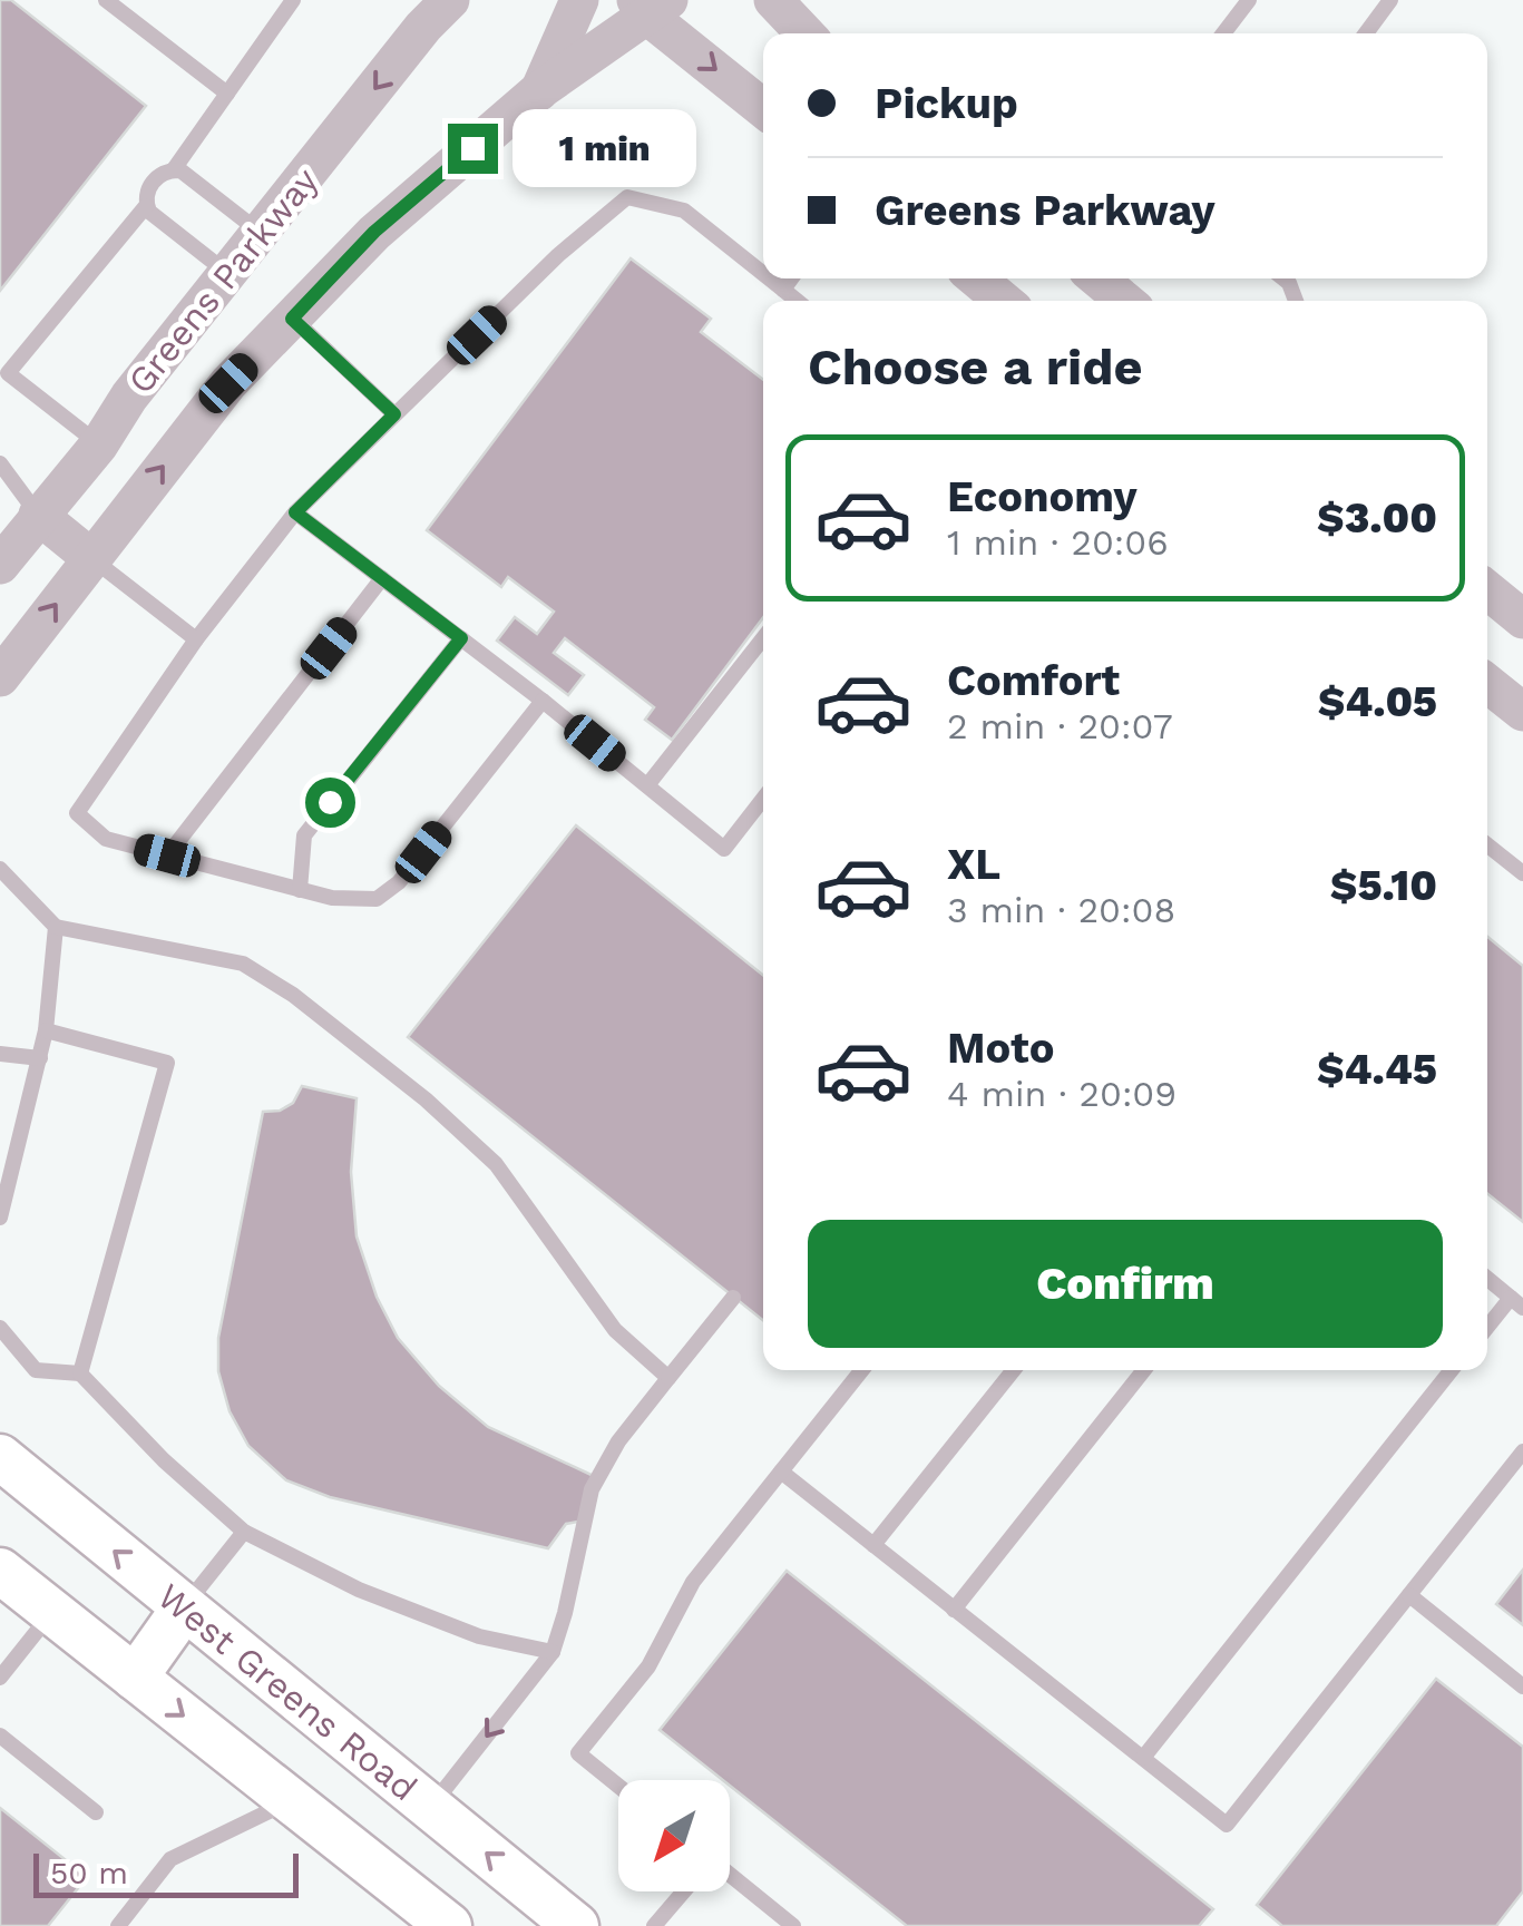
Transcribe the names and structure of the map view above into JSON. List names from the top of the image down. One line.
{"streets":{"main road":["West Greens Road"],"street":["Greens Parkway"]},"scale_bar":"50 m","north":"bottom left","page":{"banner":["Pickup","Greens Parkway"],"bubble":"1 min","heading":"Choose a ride","list":[{"name":"Economy","note":"1 min · 20:06","value":"$3.00"},{"name":"Comfort","note":"2 min · 20:07","value":"$4.05"},{"name":"XL","note":"3 min · 20:08","value":"$5.10"},{"name":"Moto","note":"4 min · 20:09","value":"$4.45"}],"buttons":"Confirm","scale":"50 m"}}
